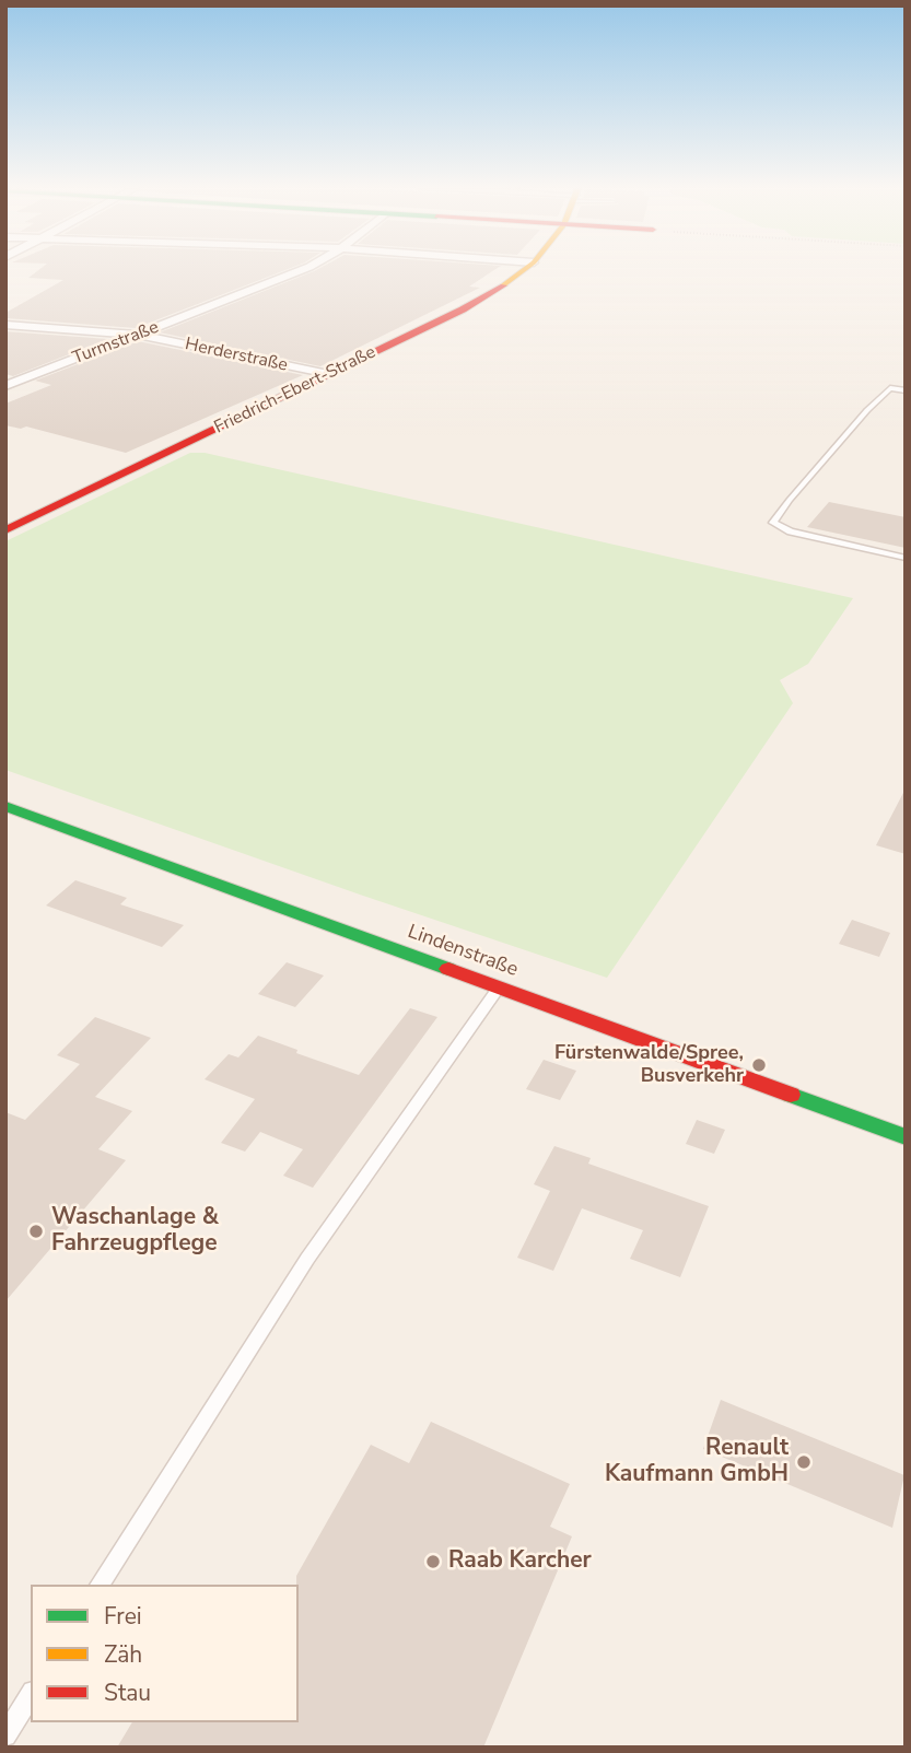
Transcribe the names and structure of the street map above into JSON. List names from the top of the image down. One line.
{"streets":{"street":["Turmstraße","Herderstraße","Friedrich-Ebert-Straße","Lindenstraße"]},"crossings":[["Turmstraße","Herderstraße"],["Herderstraße","Friedrich-Ebert-Straße"]],"places":["Fürstenwalde/Spree, Busverkehr","Waschanlage & Fahrzeugpflege","Renault Kaufmann GmbH","Raab Karcher"],"legend":["Frei","Zäh","Stau"]}
